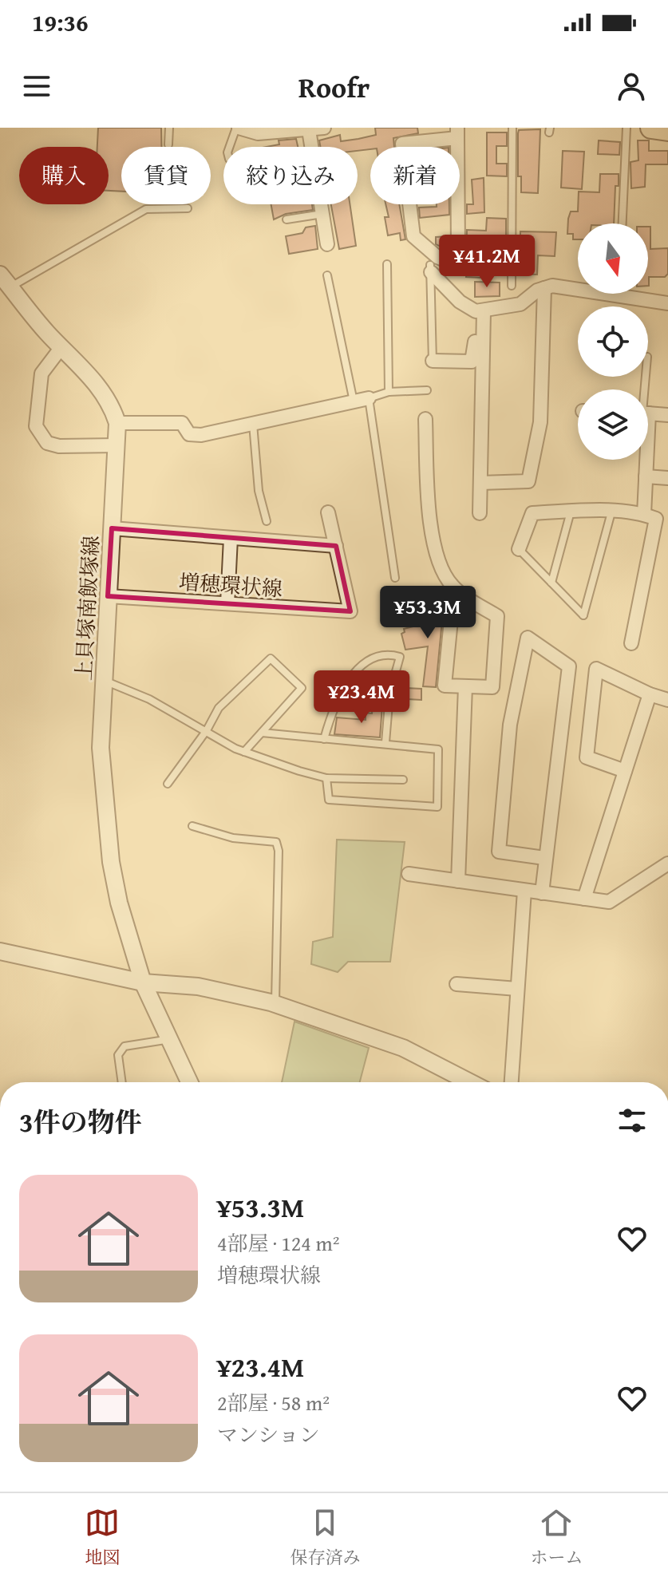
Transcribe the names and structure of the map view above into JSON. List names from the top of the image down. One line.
{"streets":{"street":["増穂環状線","上貝塚南飯塚線"]},"crossings":[["増穂環状線","上貝塚南飯塚線"]],"north":"bottom","page":{"status":"19:36","header":"Roofr","chip":["購入","賃貸","絞り込み","新着"],"price":["¥41.2M","¥53.3M","¥23.4M"],"heading":"3件の物件","list":[{"name":"¥53.3M","note":"4部屋 · 124 m² · 増穂環状線"},{"name":"¥23.4M","note":"2部屋 · 58 m² · マンション"}],"tabs":["地図","保存済み","ホーム"]}}
